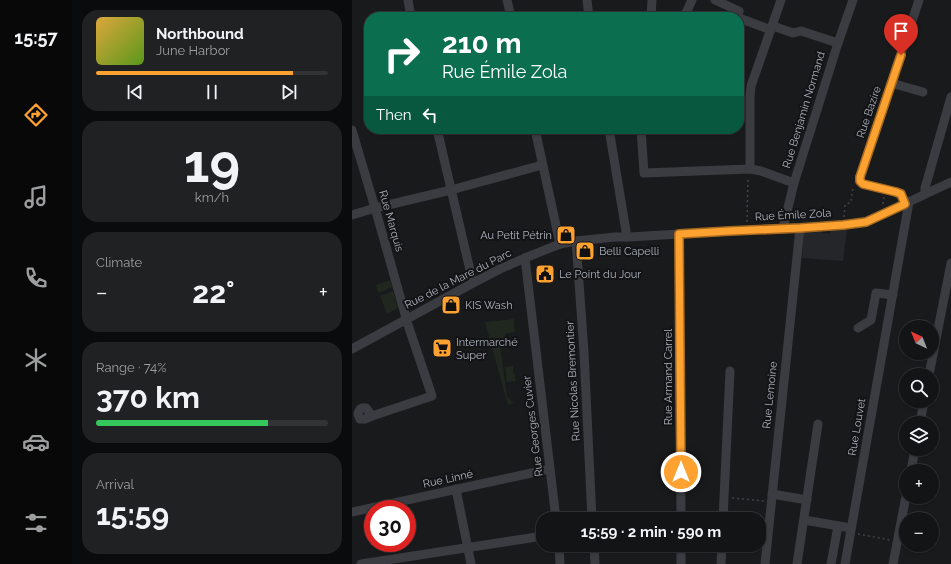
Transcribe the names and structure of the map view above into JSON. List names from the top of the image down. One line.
{"streets":{"street":["Rue Benjamin Normand","Rue Bazire","Rue Émile Zola","Rue Marquis","Rue de la Mare du Parc","Rue Armand Carrel","Rue Nicolas Bremontier","Rue Lemoine","Rue Georges Cuvier","Rue Louvet","Rue Linné"]},"crossings":[["Rue Benjamin Normand","Rue Émile Zola"],["Rue Bazire","Rue Émile Zola"],["Rue Bazire","Rue Louvet"],["Rue Émile Zola","Rue de la Mare du Parc"],["Rue Émile Zola","Rue Armand Carrel"],["Rue Émile Zola","Rue Lemoine"],["Rue Émile Zola","Rue Louvet"],["Rue Marquis","Rue de la Mare du Parc"],["Rue de la Mare du Parc","Rue Nicolas Bremontier"],["Rue de la Mare du Parc","Rue Georges Cuvier"],["Rue Georges Cuvier","Rue Linné"]],"places":{"shop":["Au Petit Pétrin","Belli Capelli","KIS Wash"],"public building":["Le Point du Jour"],"supermarket":["Intermarché Super"]},"north":"top left","page":{"tabs":"15:57","turn":["210 m","Rue Émile Zola"],"song":["Northbound","June Harbor"],"then":"Then","tile":[["19","km/h"],"Climate",["Range · 74%","370 km"],["Arrival","15:59"]],"heat":["−","22°","+"],"map_buttons":["+","−"],"limit":"30","trip":"15:59 · 2 min · 590 m"}}
